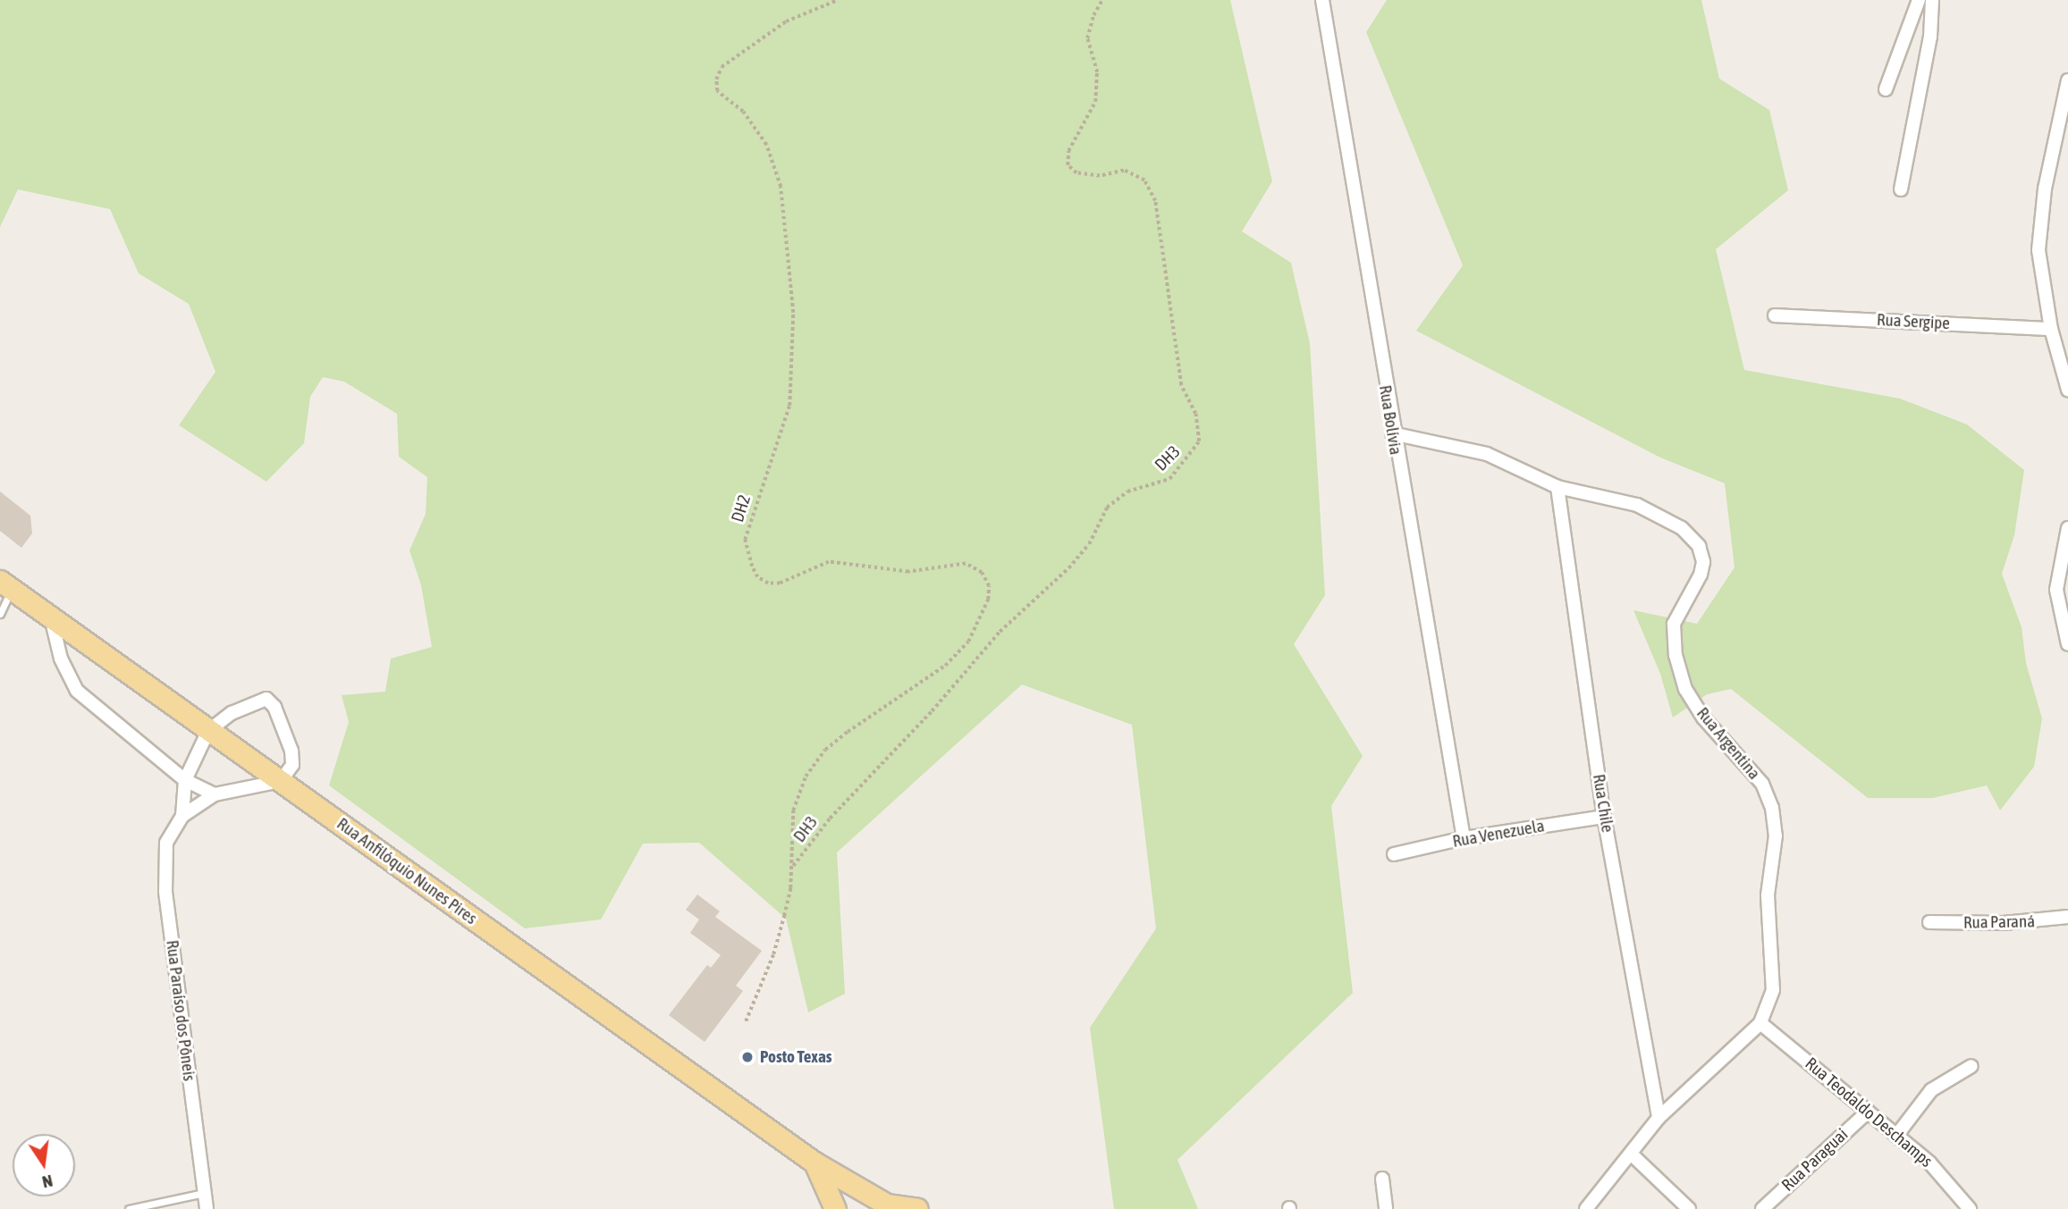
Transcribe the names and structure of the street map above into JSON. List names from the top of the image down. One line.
{"streets":{"main road":["Rua Anfilóquio Nunes Pires"],"street":["Rua Sergipe","Rua Bolívia","Rua Argentina","Rua Chile","Rua Venezuela","Rua Paraná","Rua Paraíso dos Pôneis","Rua Teodaldo Deschamps","Rua Paraguai"],"path":["DH3","DH2"]},"crossings":[["Rua Bolívia","Rua Argentina"],["Rua Bolívia","Rua Venezuela"],["DH3","DH2"],["Rua Argentina","Rua Chile"],["Rua Argentina","Rua Teodaldo Deschamps"],["Rua Chile","Rua Venezuela"],["Rua Anfilóquio Nunes Pires","Rua Paraíso dos Pôneis"],["Rua Teodaldo Deschamps","Rua Paraguai"]],"places":["Posto Texas"],"north":"bottom"}
